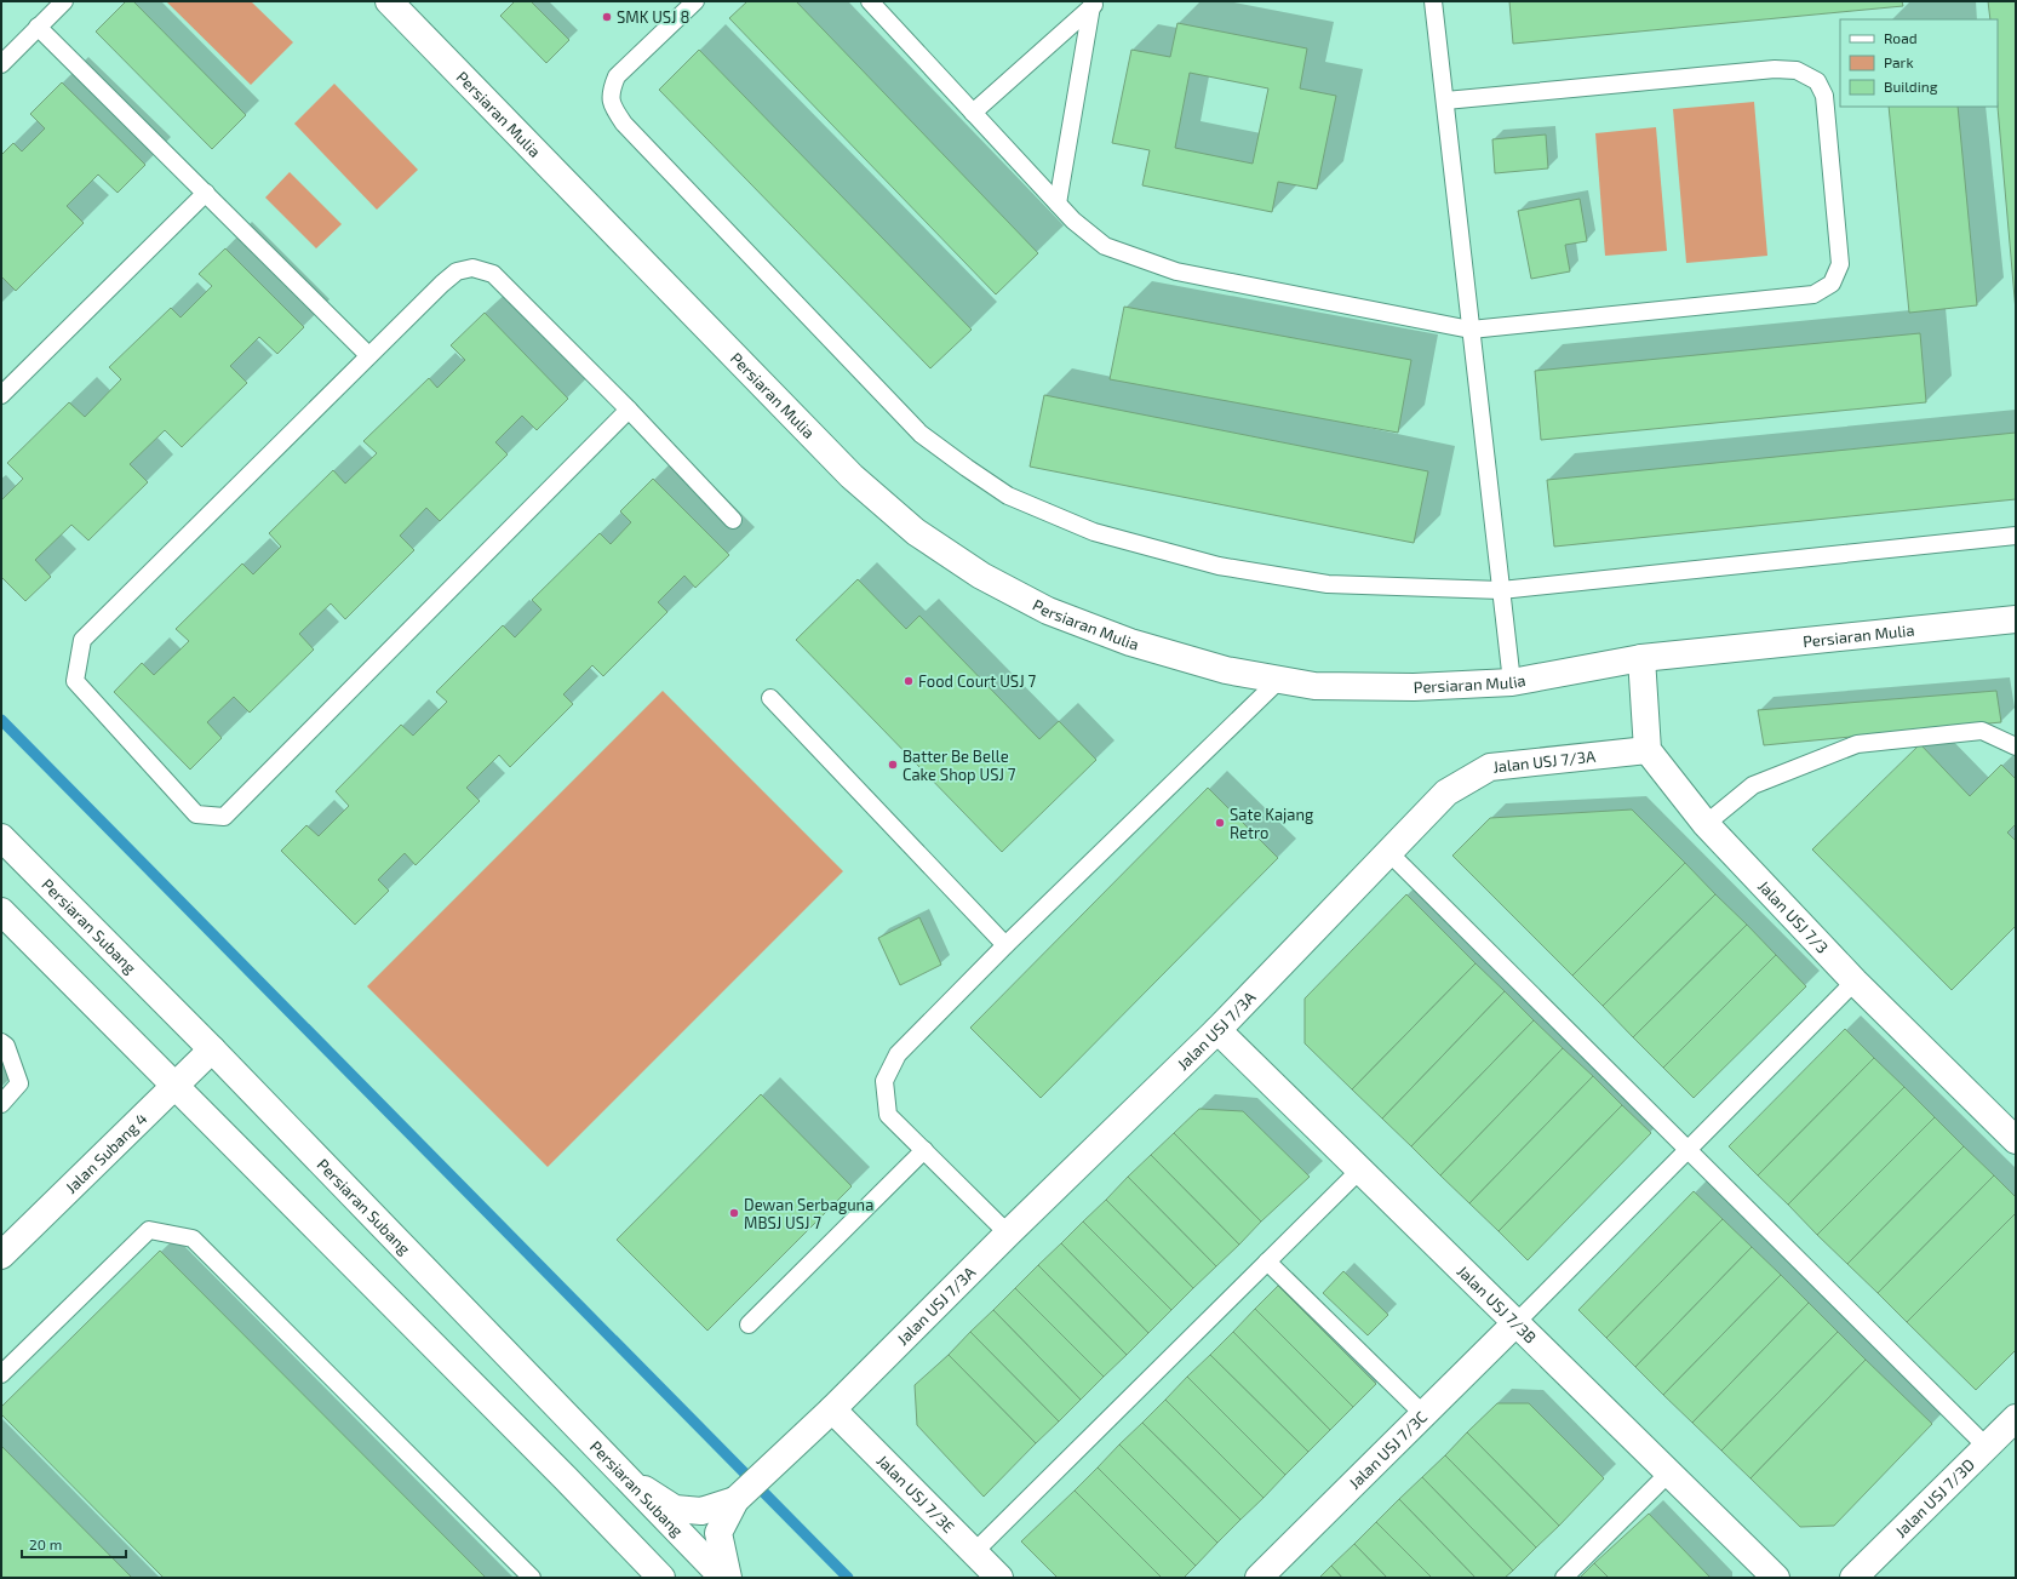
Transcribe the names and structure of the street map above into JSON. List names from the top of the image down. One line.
{"streets":{"street":["Persiaran Mulia","Jalan USJ 7/3A","Jalan USJ 7/3","Persiaran Subang","Jalan Subang 4","Jalan USJ 7/3B","Jalan USJ 7/3C","Jalan USJ 7/3E","Jalan USJ 7/3D"]},"crossings":[["Jalan USJ 7/3A","Jalan USJ 7/3"],["Jalan USJ 7/3A","Jalan USJ 7/3B"],["Jalan USJ 7/3A","Jalan USJ 7/3E"],["Persiaran Subang","Jalan Subang 4"],["Jalan USJ 7/3B","Jalan USJ 7/3C"]],"places":["SMK USJ 8","Food Court USJ 7","Batter Be Belle Cake Shop USJ 7","Sate Kajang Retro","Dewan Serbaguna MBSJ USJ 7"],"legend":["Road","Park","Building"],"scale_bar":"20 m"}
